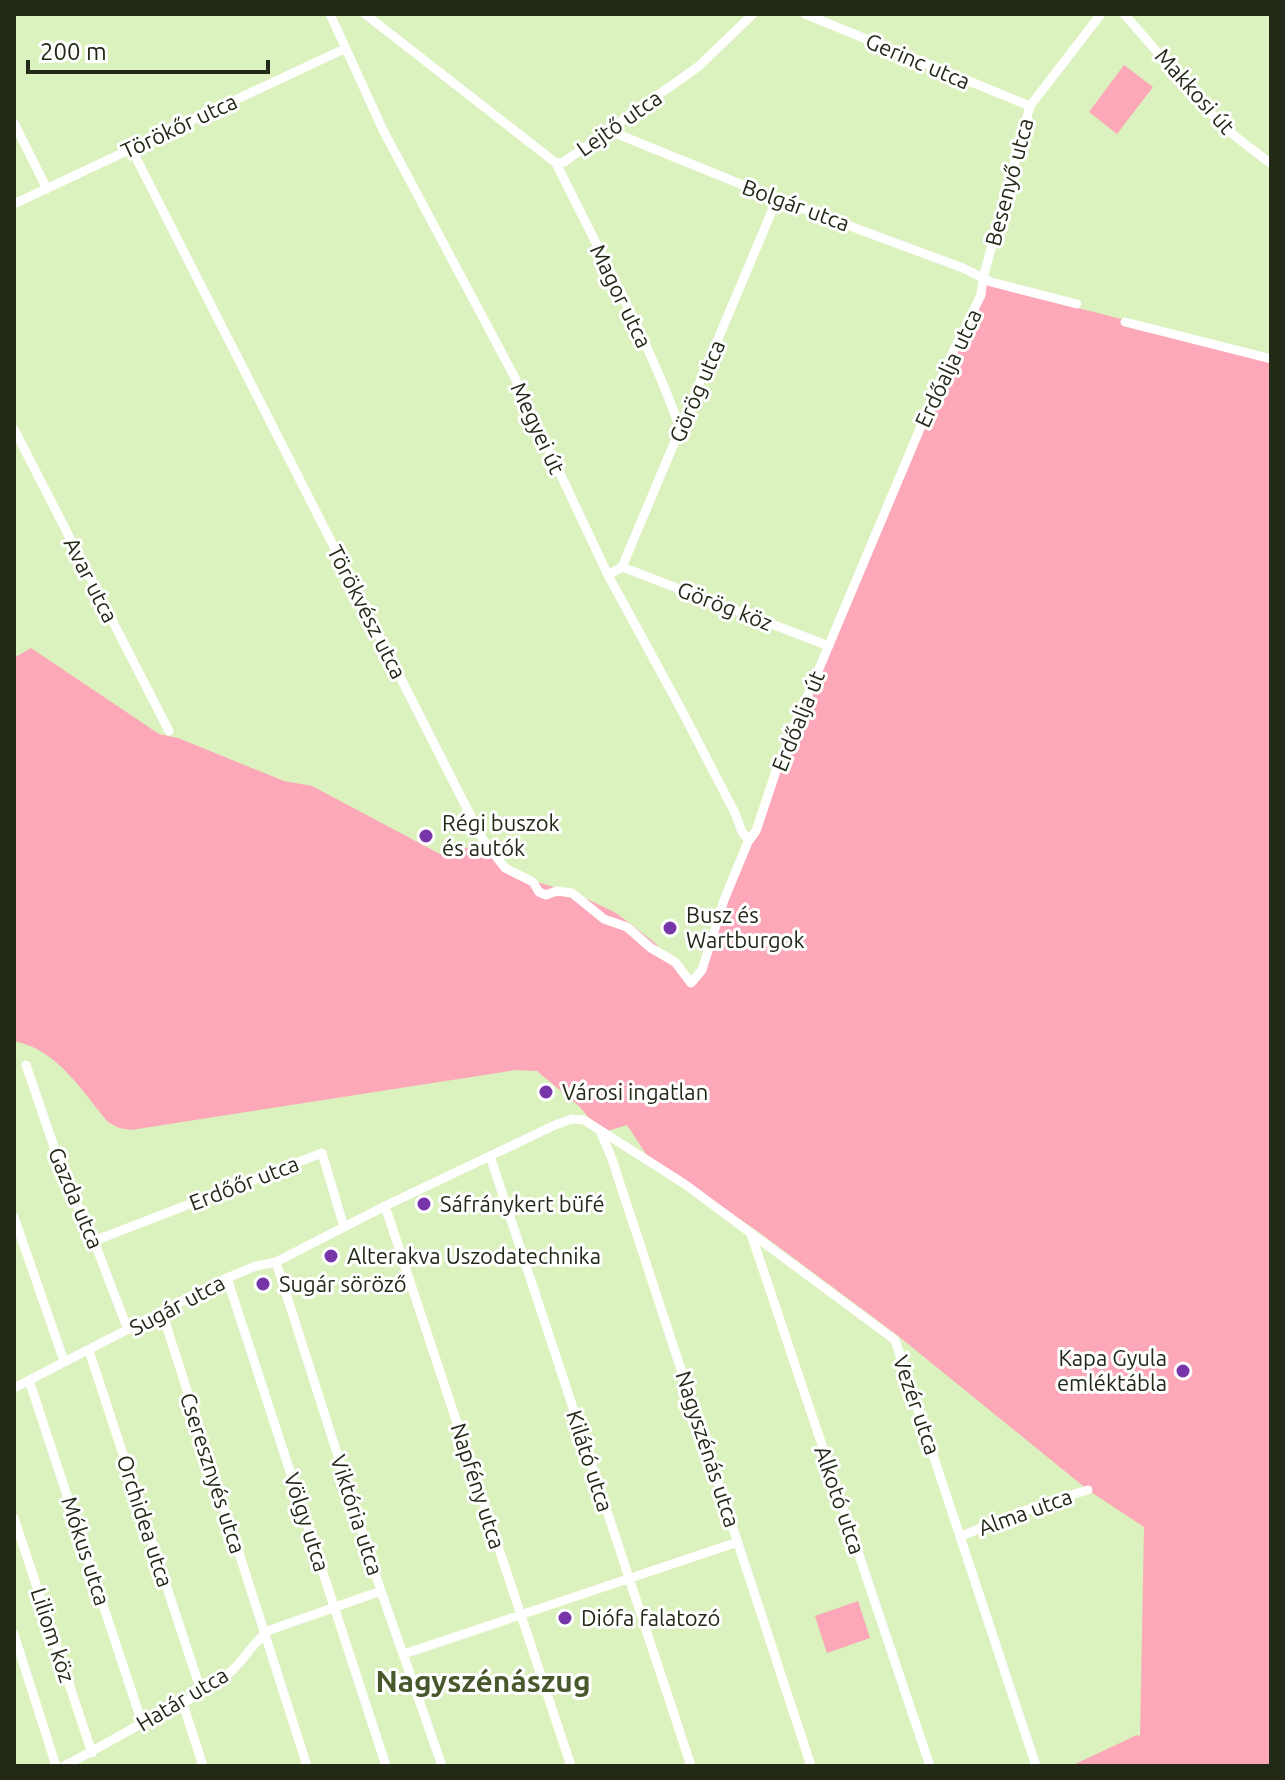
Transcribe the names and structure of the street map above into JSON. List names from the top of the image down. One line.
{"streets":{"street":["Gerinc utca","Makkosi út","Lejtő utca","Törökőr utca","Besenyő utca","Bolgár utca","Magor utca","Erdőalja utca","Görög utca","Megyei út","Avar utca","Görög köz","Törökvész utca","Erdőalja út","Erdőőr utca","Gazda utca","Sugár utca","Vezér utca","Nagyszénás utca","Kilátó utca","Cseresznyés utca","Napfény utca","Alkotó utca","Alma utca","Viktória utca","Orchidea utca","Völgy utca","Mókus utca","Liliom köz","Határ utca"]},"crossings":[["Gerinc utca","Besenyő utca"],["Lejtő utca","Bolgár utca"],["Lejtő utca","Magor utca"],["Törökőr utca","Megyei út"],["Törökőr utca","Törökvész utca"],["Besenyő utca","Bolgár utca"],["Besenyő utca","Erdőalja utca"],["Bolgár utca","Erdőalja utca"],["Bolgár utca","Görög utca"],["Magor utca","Görög utca"],["Erdőalja utca","Erdőalja út"],["Görög utca","Görög köz"],["Megyei út","Erdőalja út"],["Görög köz","Erdőalja út"],["Törökvész utca","Erdőalja út"],["Erdőőr utca","Gazda utca"],["Erdőőr utca","Sugár utca"],["Gazda utca","Sugár utca"],["Sugár utca","Vezér utca"],["Sugár utca","Nagyszénás utca"],["Sugár utca","Kilátó utca"],["Sugár utca","Cseresznyés utca"],["Sugár utca","Napfény utca"],["Sugár utca","Viktória utca"],["Sugár utca","Orchidea utca"],["Sugár utca","Völgy utca"],["Sugár utca","Mókus utca"],["Vezér utca","Nagyszénás utca"],["Vezér utca","Alkotó utca"],["Vezér utca","Alma utca"],["Cseresznyés utca","Határ utca"],["Viktória utca","Határ utca"],["Orchidea utca","Határ utca"],["Völgy utca","Határ utca"],["Mókus utca","Határ utca"],["Liliom köz","Határ utca"]],"districts":["Nagyszénászug"],"places":["Régi buszok és autók","Busz és Wartburgok","Városi ingatlan","Sáfránykert büfé","Alterakva Uszodatechnika","Sugár söröző","Kapa Gyula emléktábla","Diófa falatozó"],"scale_bar":"200 m"}
